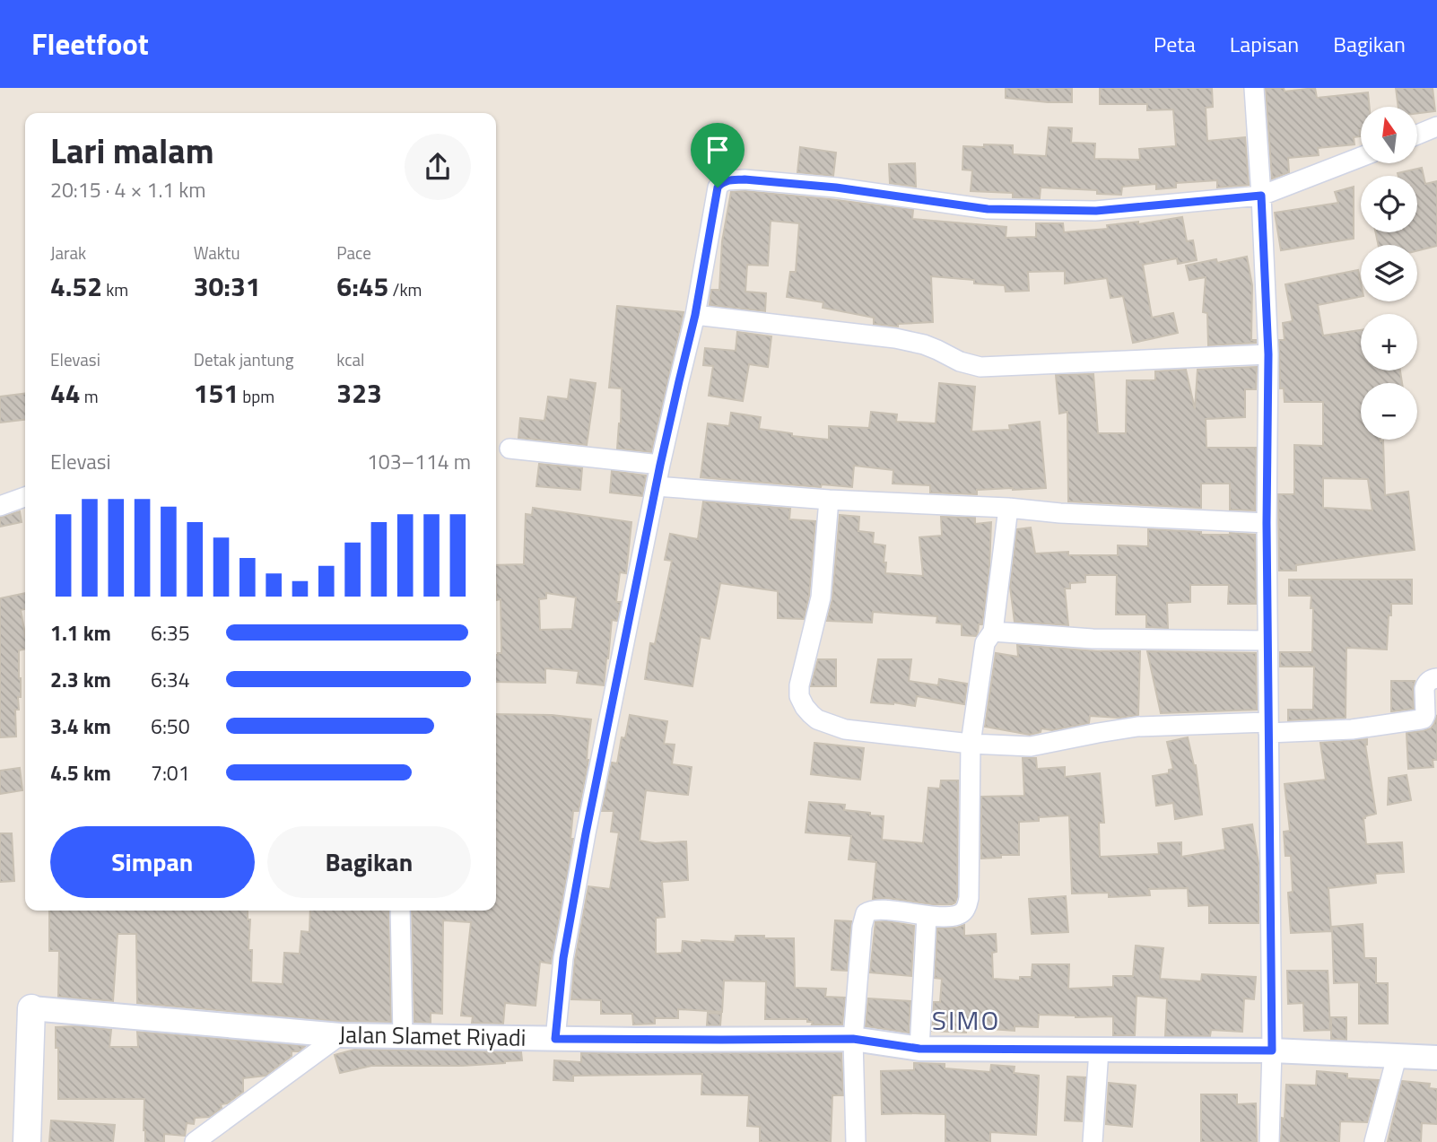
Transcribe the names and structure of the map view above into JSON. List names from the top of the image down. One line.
{"streets":{"street":["Jalan Slamet Riyadi"]},"districts":["SIMO"],"north":"top","page":{"header":"Fleetfoot","nav":["Peta","Lapisan","Bagikan"],"map_buttons":["+","−"],"heading":["Lari malam","20:15 · 4 × 1.1 km"],"stats":[["Jarak","4.52 km"],["Waktu","30:31"],["Pace","6:45 /km"],["Elevasi","44 m"],["Detak jantung","151 bpm"],["kcal","323"]],"chart":["Elevasi","103–114 m"],"list":[{"name":"1.1 km","note":"6:35"},{"name":"2.3 km","note":"6:34"},{"name":"3.4 km","note":"6:50"},{"name":"4.5 km","note":"7:01"}],"buttons":["Simpan","Bagikan"]}}
